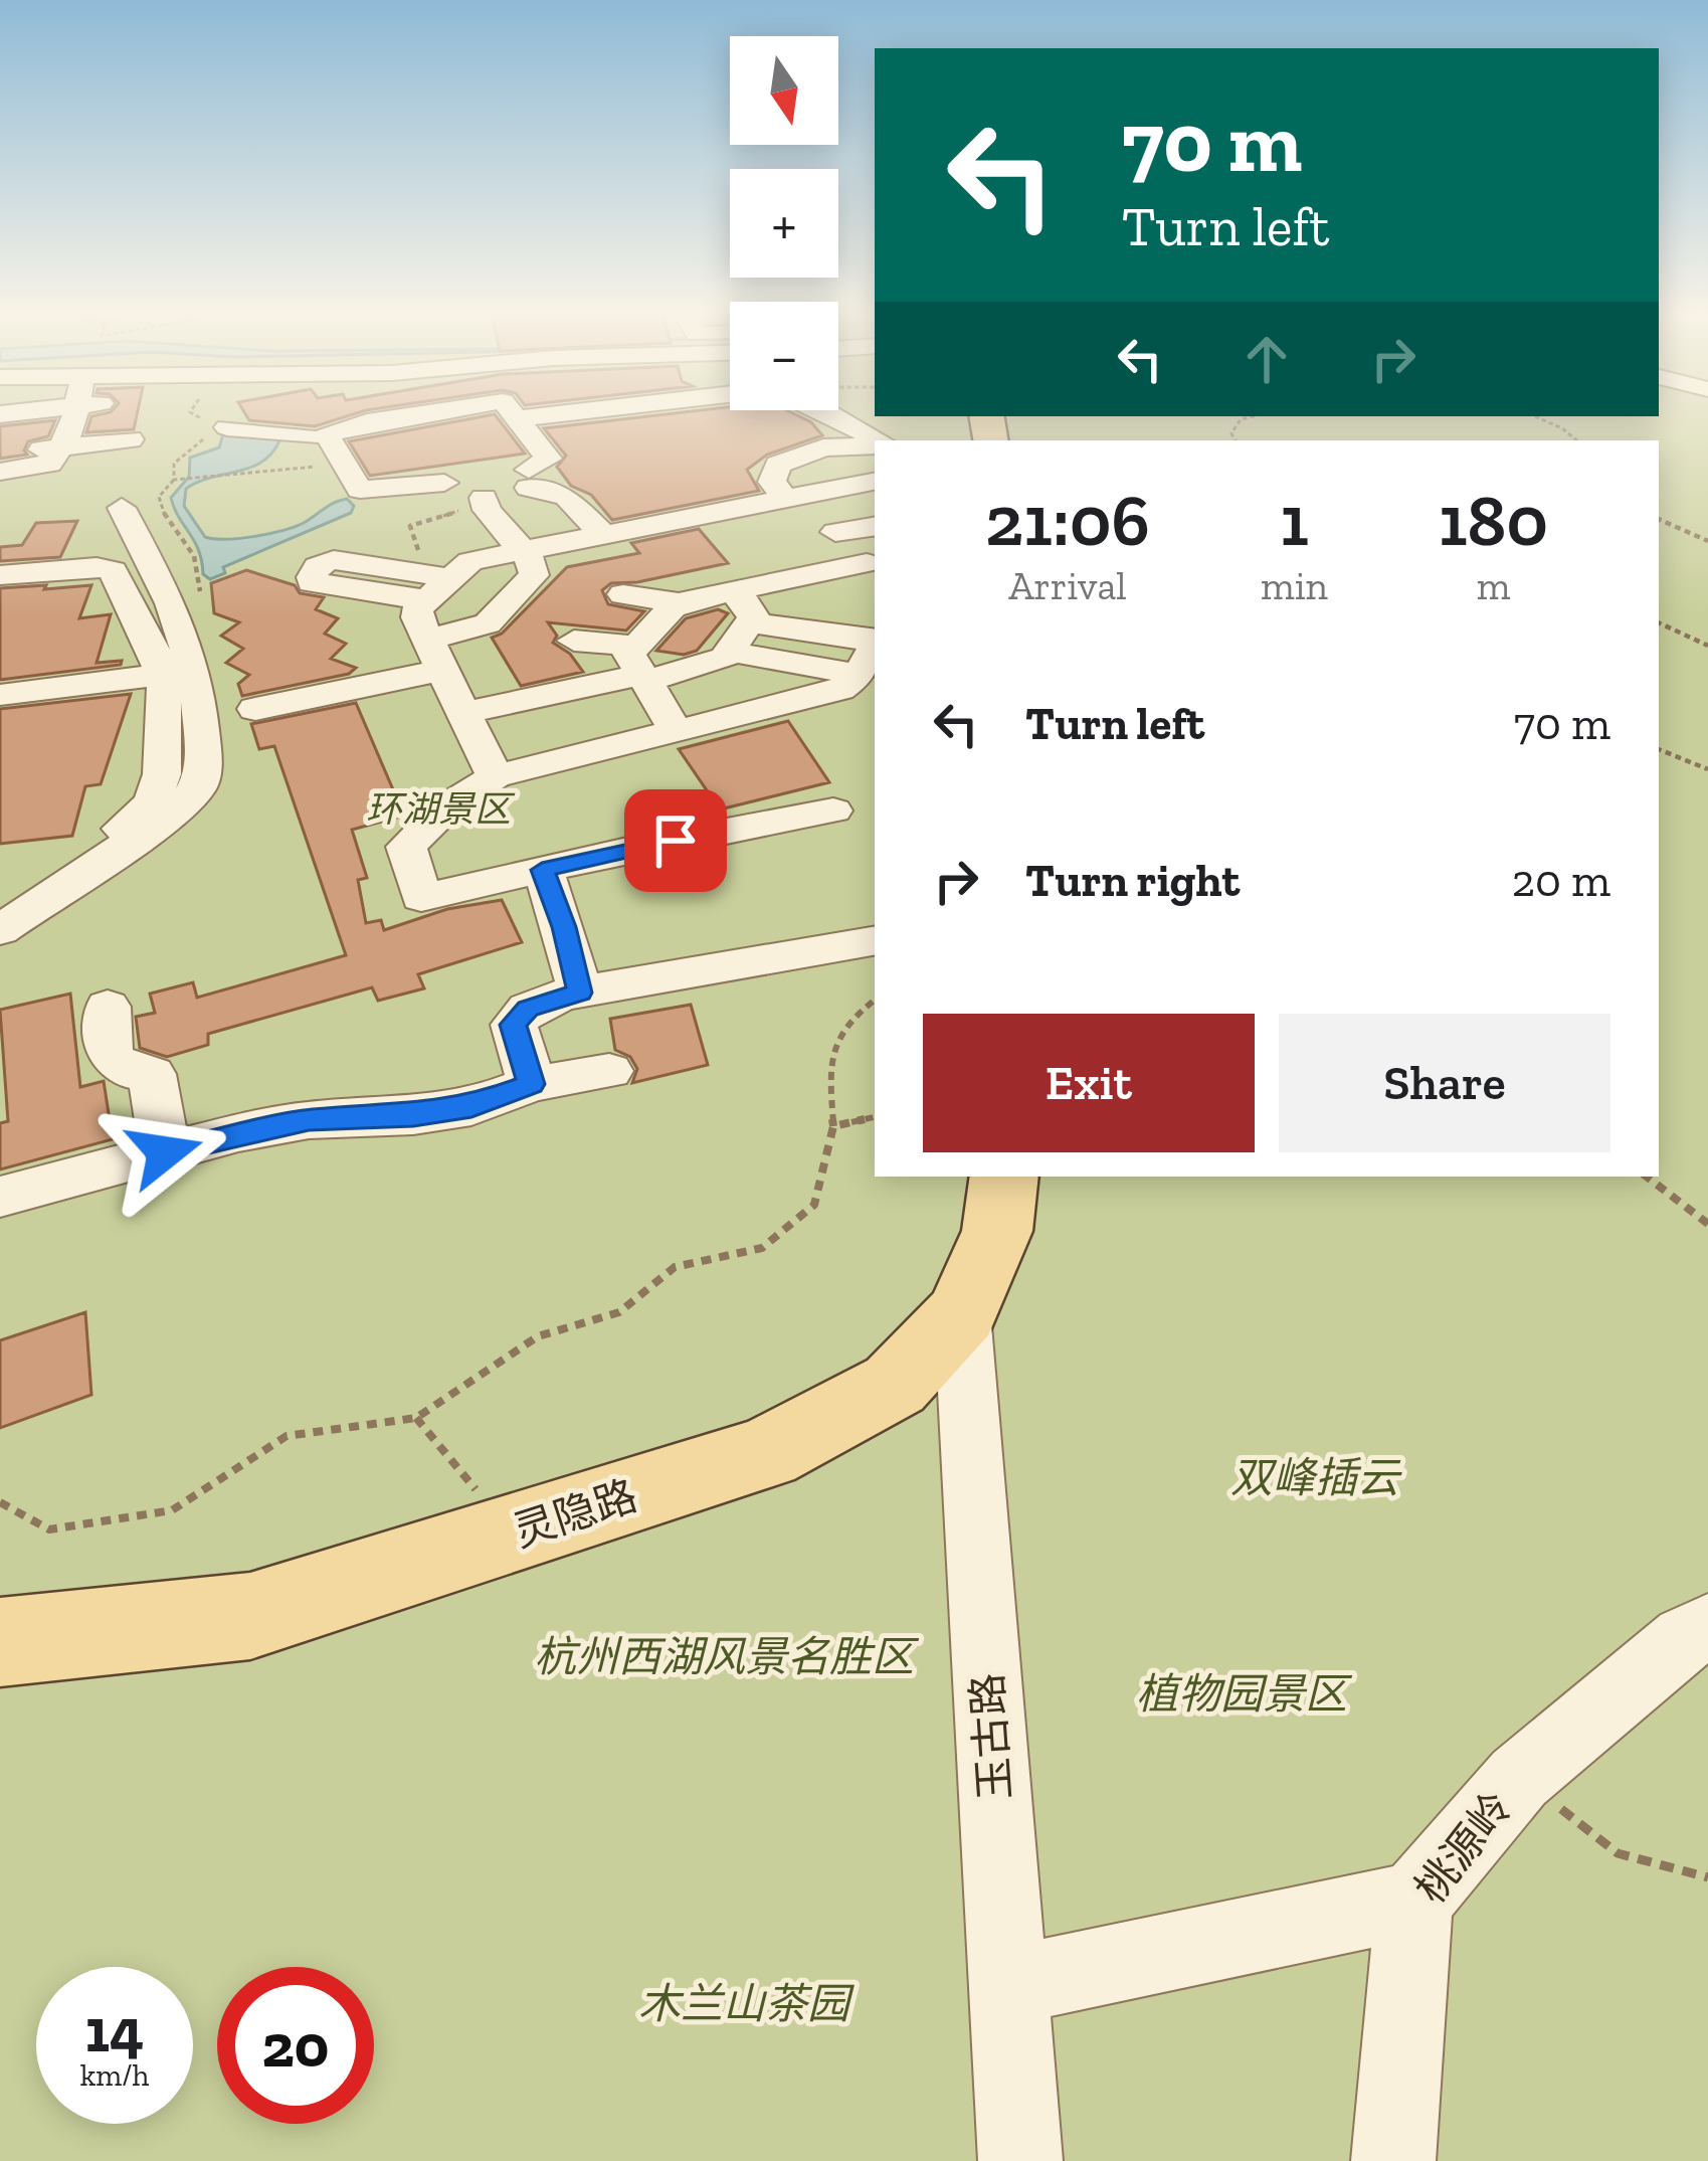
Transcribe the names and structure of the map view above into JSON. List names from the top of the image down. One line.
{"streets":{"main road":["灵隐路"],"street":["玉古路","桃源岭"]},"crossings":[["灵隐路","玉古路"]],"parks":["环湖景区","双峰插云","杭州西湖风景名胜区","植物园景区","木兰山茶园"],"north":"bottom","page":{"map_buttons":["+","−"],"turn":["70 m","Turn left"],"eta":["21:06","Arrival","1","min","180","m"],"list":[{"name":"Turn left","value":"70 m"},{"name":"Turn right","value":"20 m"}],"buttons":["Exit","Share"],"speed":"14 km/h","limit":"20"}}
